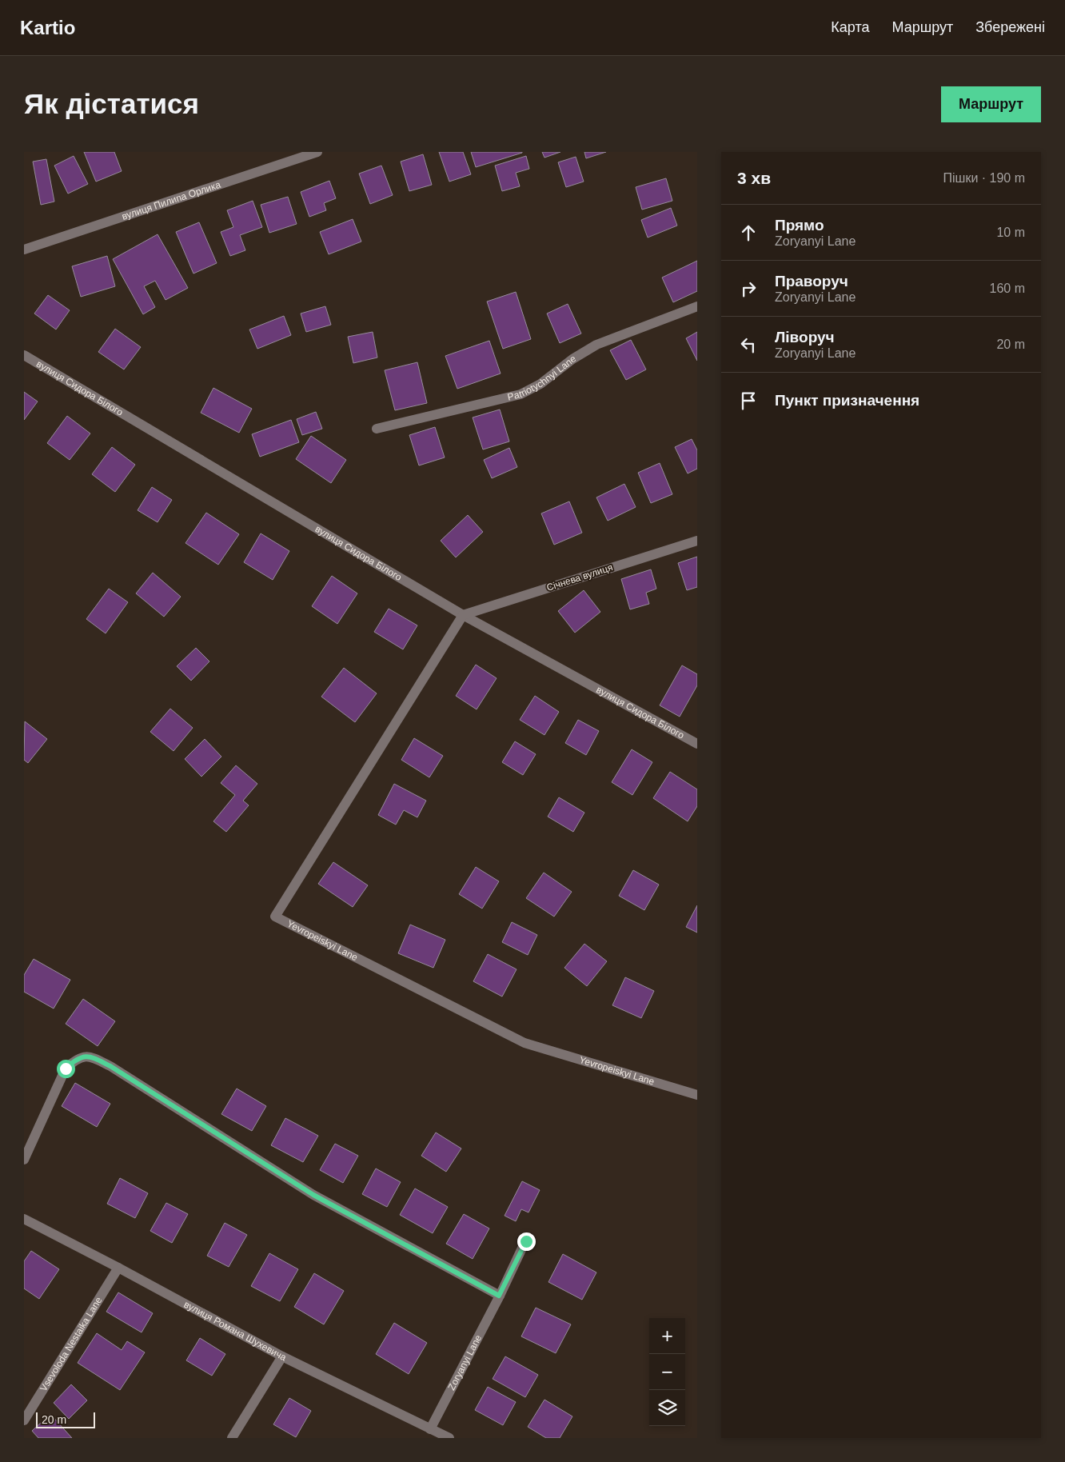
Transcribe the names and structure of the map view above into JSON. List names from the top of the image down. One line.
{"streets":{"street":["вулиця Пилипа Орлика","Patriotychnyi Lane","вулиця Сидора Білого","Січнева вулиця","Yevropeiskyi Lane","вулиця Романа Шухевича","Vsevoloda Nestaika Lane","Zoryanyi Lane"]},"crossings":[["вулиця Сидора Білого","Січнева вулиця"],["вулиця Сидора Білого","Yevropeiskyi Lane"],["Січнева вулиця","Yevropeiskyi Lane"],["вулиця Романа Шухевича","Vsevoloda Nestaika Lane"],["вулиця Романа Шухевича","Zoryanyi Lane"]],"scale_bar":"20 m","page":{"header":"Kartio","nav":["Карта","Маршрут","Збережені"],"buttons":"Маршрут","title":"Як дістатися","heading":["3 хв","Пішки · 190 m"],"list":[["Прямо","Zoryanyi Lane","10 m"],["Праворуч","Zoryanyi Lane","160 m"],["Ліворуч","Zoryanyi Lane","20 m"],"Пункт призначення"],"map_buttons":["+","−"],"scale":"20 m"}}
